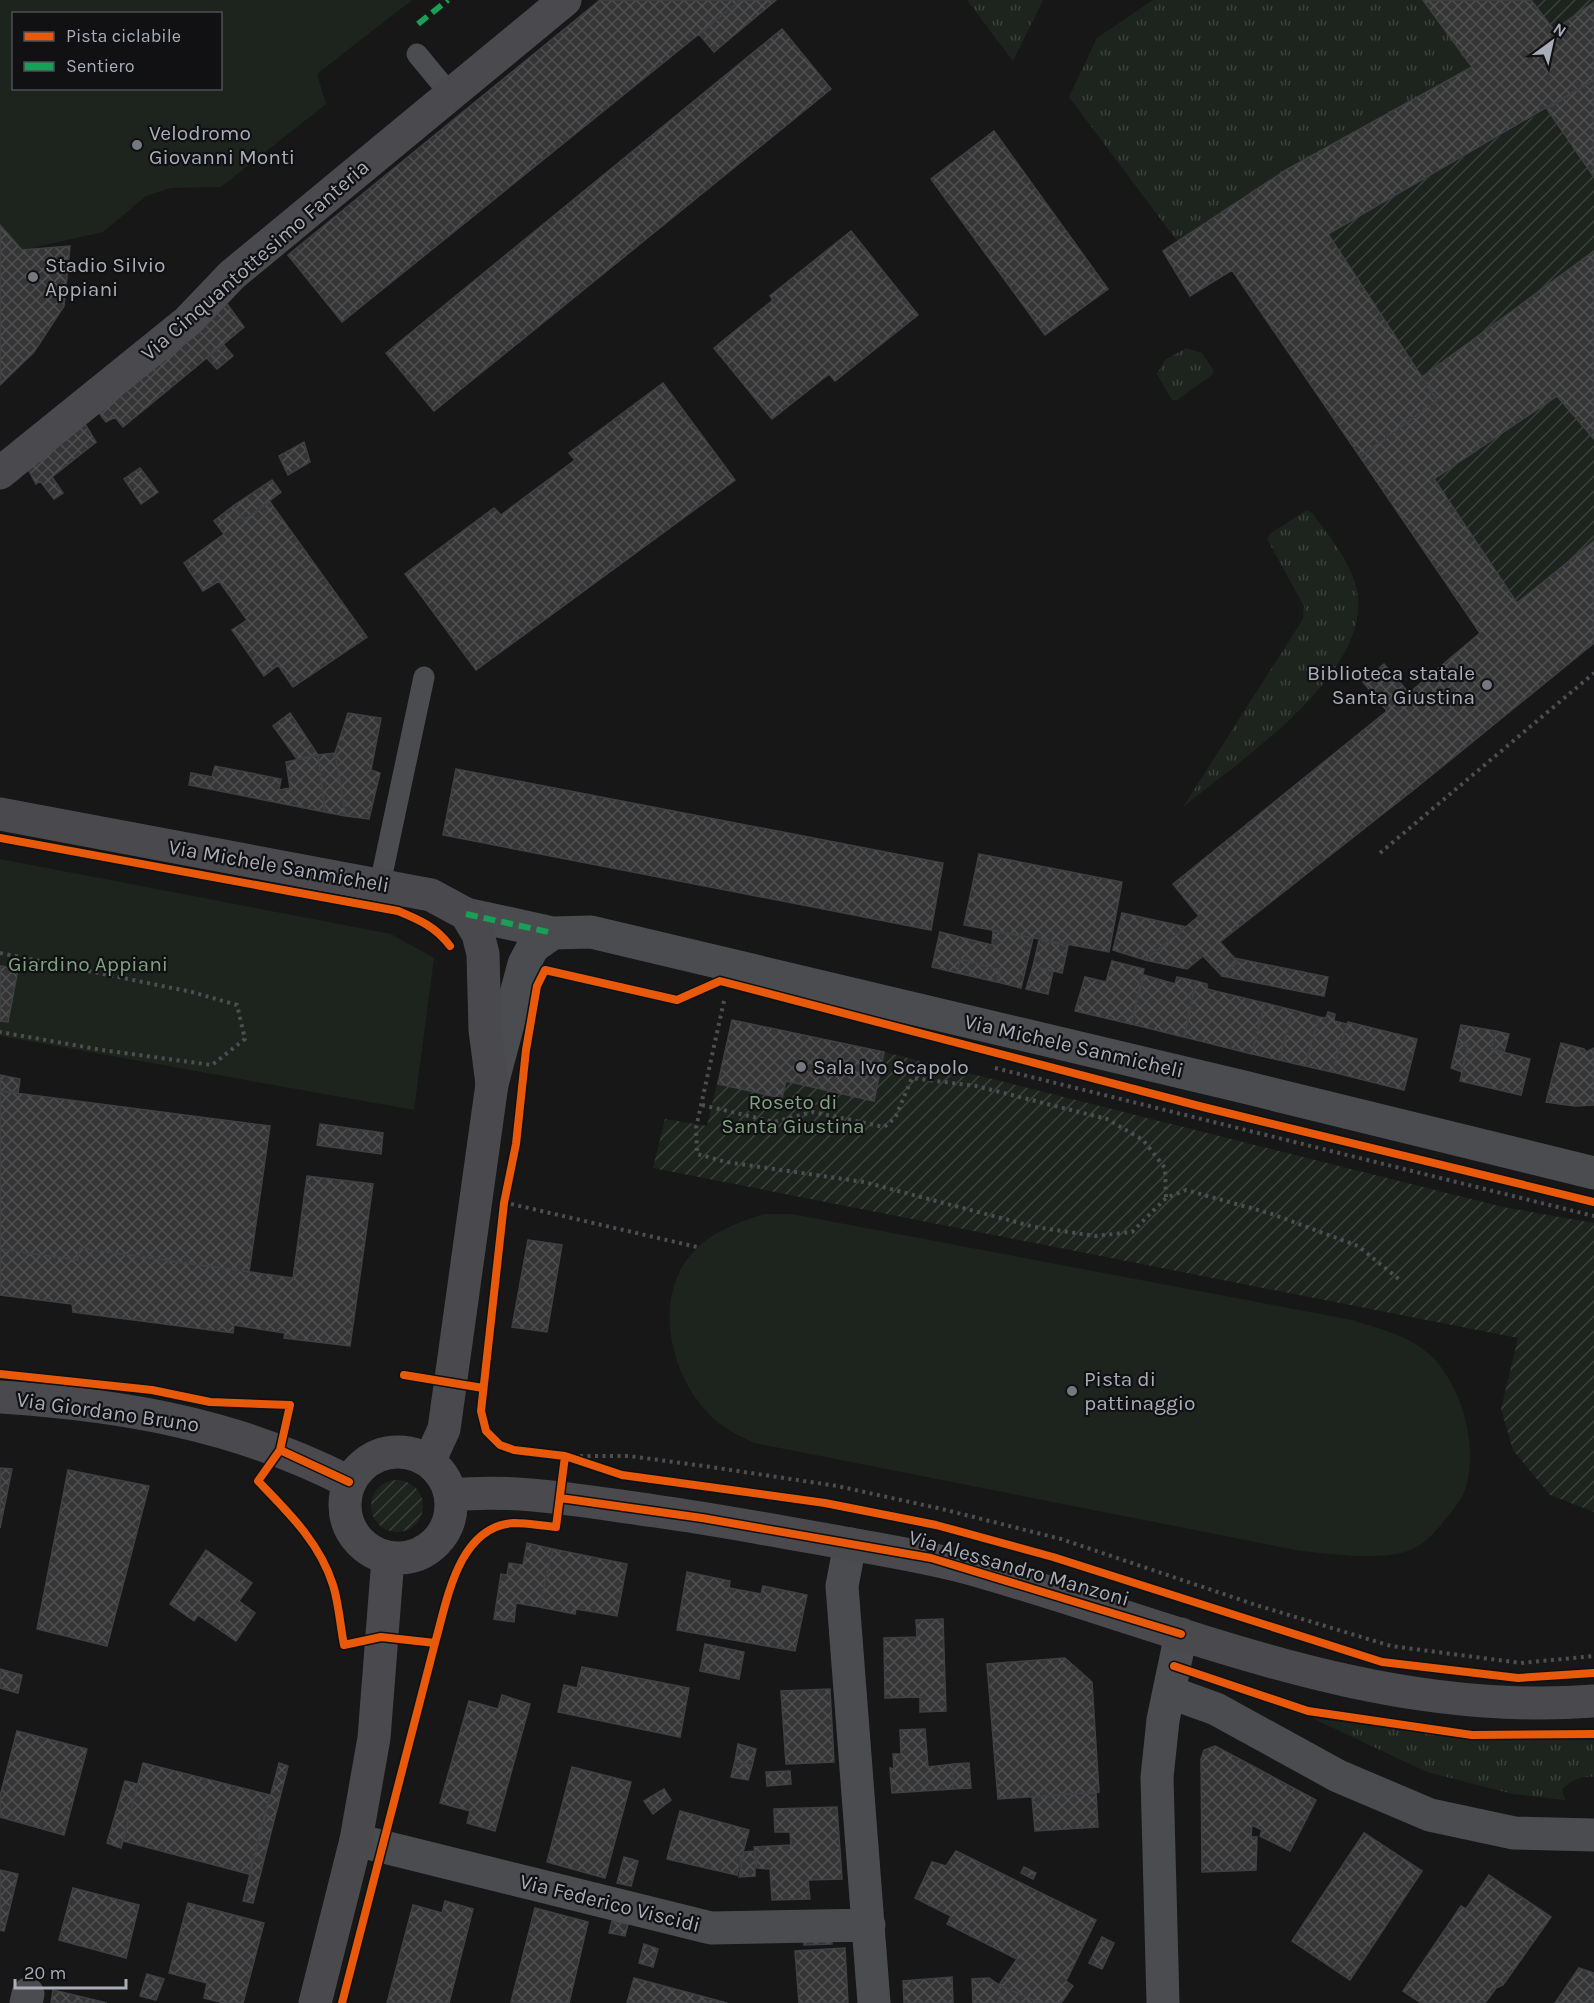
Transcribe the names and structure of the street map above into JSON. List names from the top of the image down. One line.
{"streets":{"main road":["Via Cinquantottesimo Fanteria","Via Michele Sanmicheli","Via Giordano Bruno","Via Alessandro Manzoni"],"street":["Via Federico Viscidi"]},"crossings":[["Via Giordano Bruno","Via Alessandro Manzoni"]],"parks":["Giardino Appiani","Roseto di Santa Giustina"],"places":["Velodromo Giovanni Monti","Stadio Silvio Appiani","Biblioteca statale Santa Giustina","Sala Ivo Scapolo","Pista di pattinaggio"],"legend":["Pista ciclabile","Sentiero"],"scale_bar":"20 m","north":"top right"}
